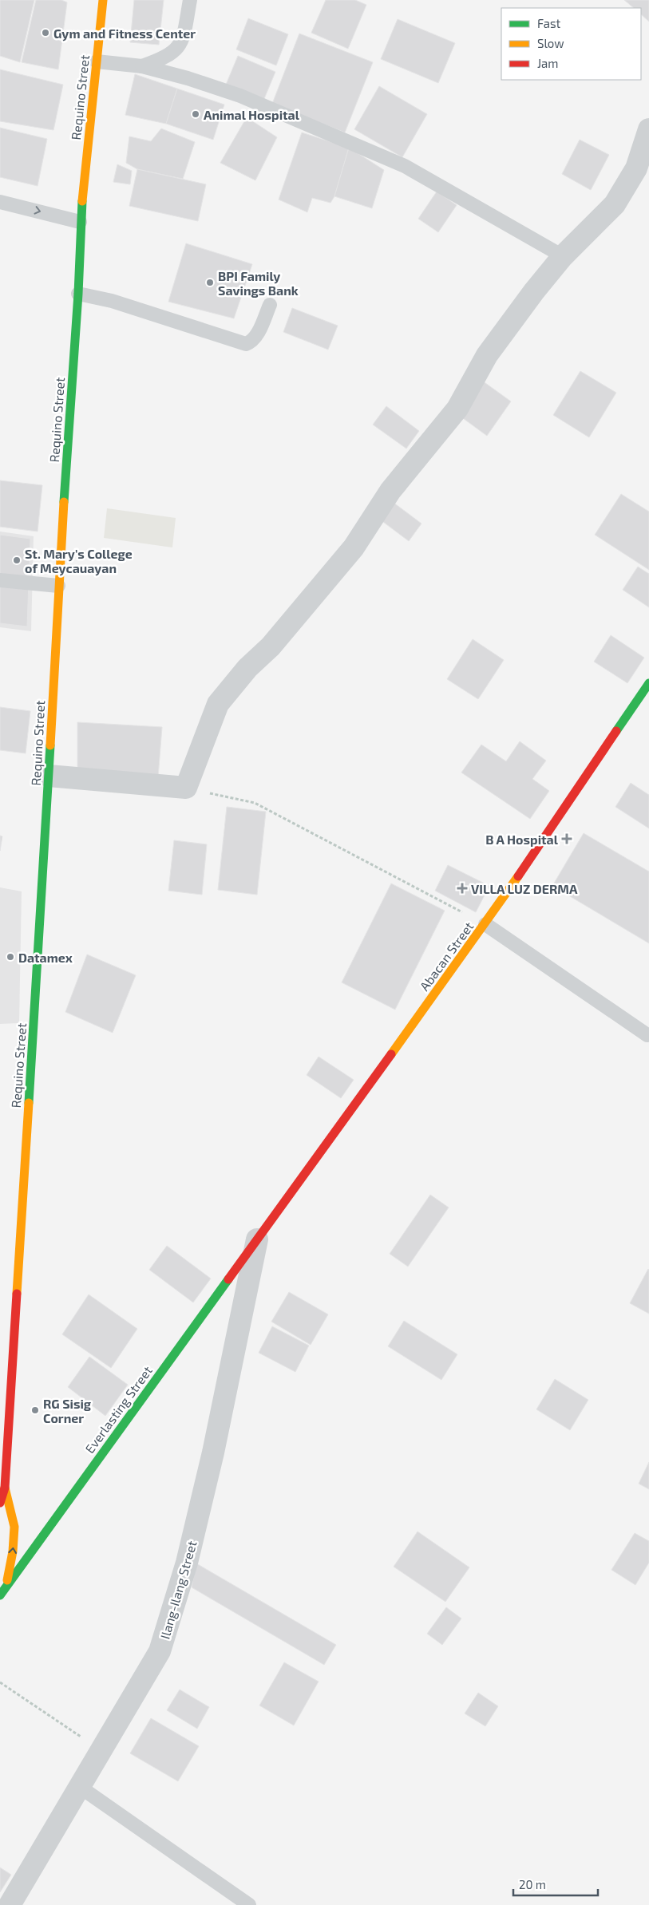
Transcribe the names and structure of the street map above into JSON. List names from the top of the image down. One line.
{"streets":{"street":["Requino Street","Abacan Street","Everlasting Street","Ilang-Ilang Street"]},"crossings":[["Requino Street","Everlasting Street"],["Abacan Street","Everlasting Street"],["Abacan Street","Ilang-Ilang Street"],["Everlasting Street","Ilang-Ilang Street"]],"places":{"other":["Gym and Fitness Center","Animal Hospital","BPI Family Savings Bank","St. Mary's College of Meycauayan","Datamex","RG Sisig Corner"],"health":["B A Hospital","VILLA LUZ DERMA"]},"legend":["Fast","Slow","Jam"],"scale_bar":"20 m"}
